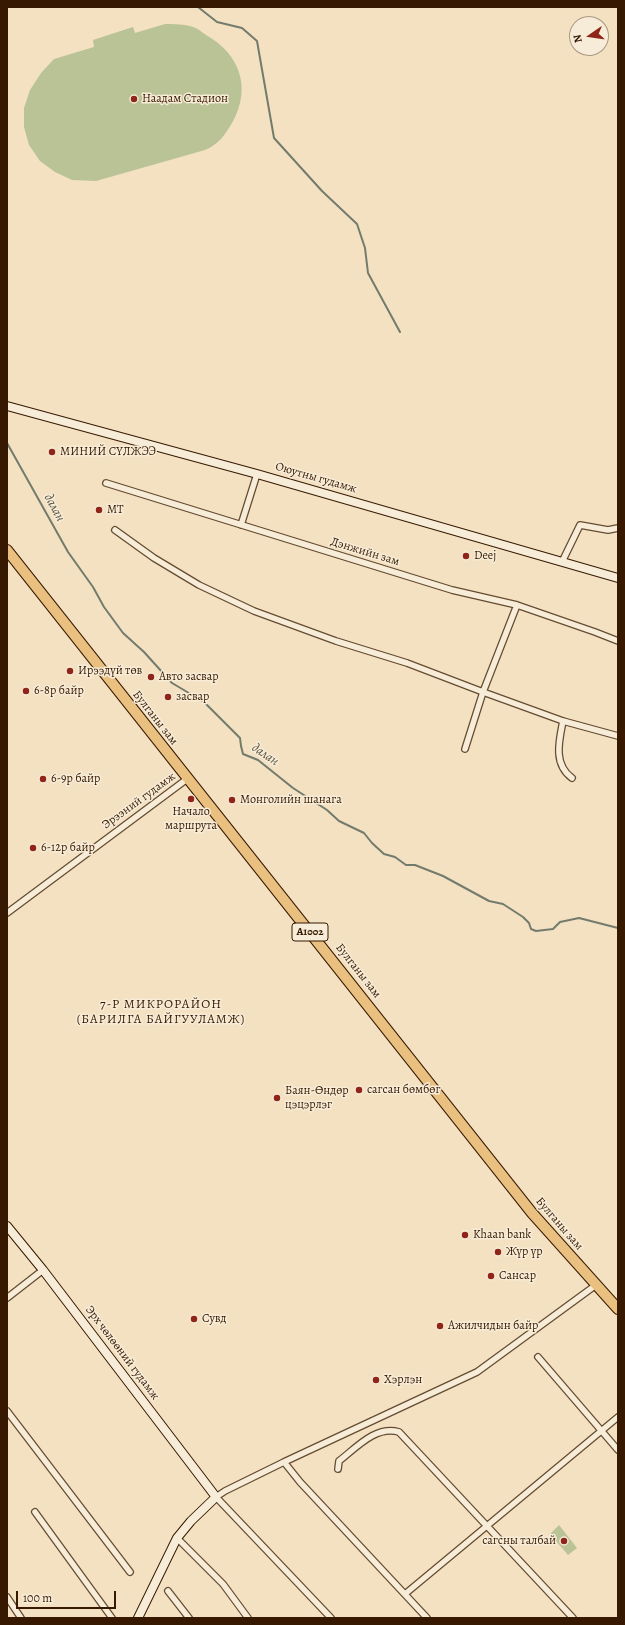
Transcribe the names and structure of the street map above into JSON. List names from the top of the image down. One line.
{"streets":{"highway":["Булганы зам","A1002"],"street":["Оюутны гудамж","Дэнжийн зам","Эрээний гудамж","Эрх чөлөөний гудамж"]},"crossings":[["Булганы зам","Эрээний гудамж"]],"districts":["7-Р МИКРОРАЙОН (БАРИЛГА БАЙГУУЛАМЖ)"],"water":["далан"],"places":["Наадам Стадион","МИНИЙ СҮЛЖЭЭ","МТ","Deej","Ирээдүй төв","Авто засвар","6-8р байр","засвар","6-9р байр","Начало маршрута","Монголийн шанага","6-12р байр","сагсан бөмбөг","Баян-Өндөр цэцэрлэг","Khaan bank","Жүр үр","Сансар","Сувд","Ажилчидын байр","Хэрлэн","сагсны талбай"],"scale_bar":"100 m","north":"left"}
